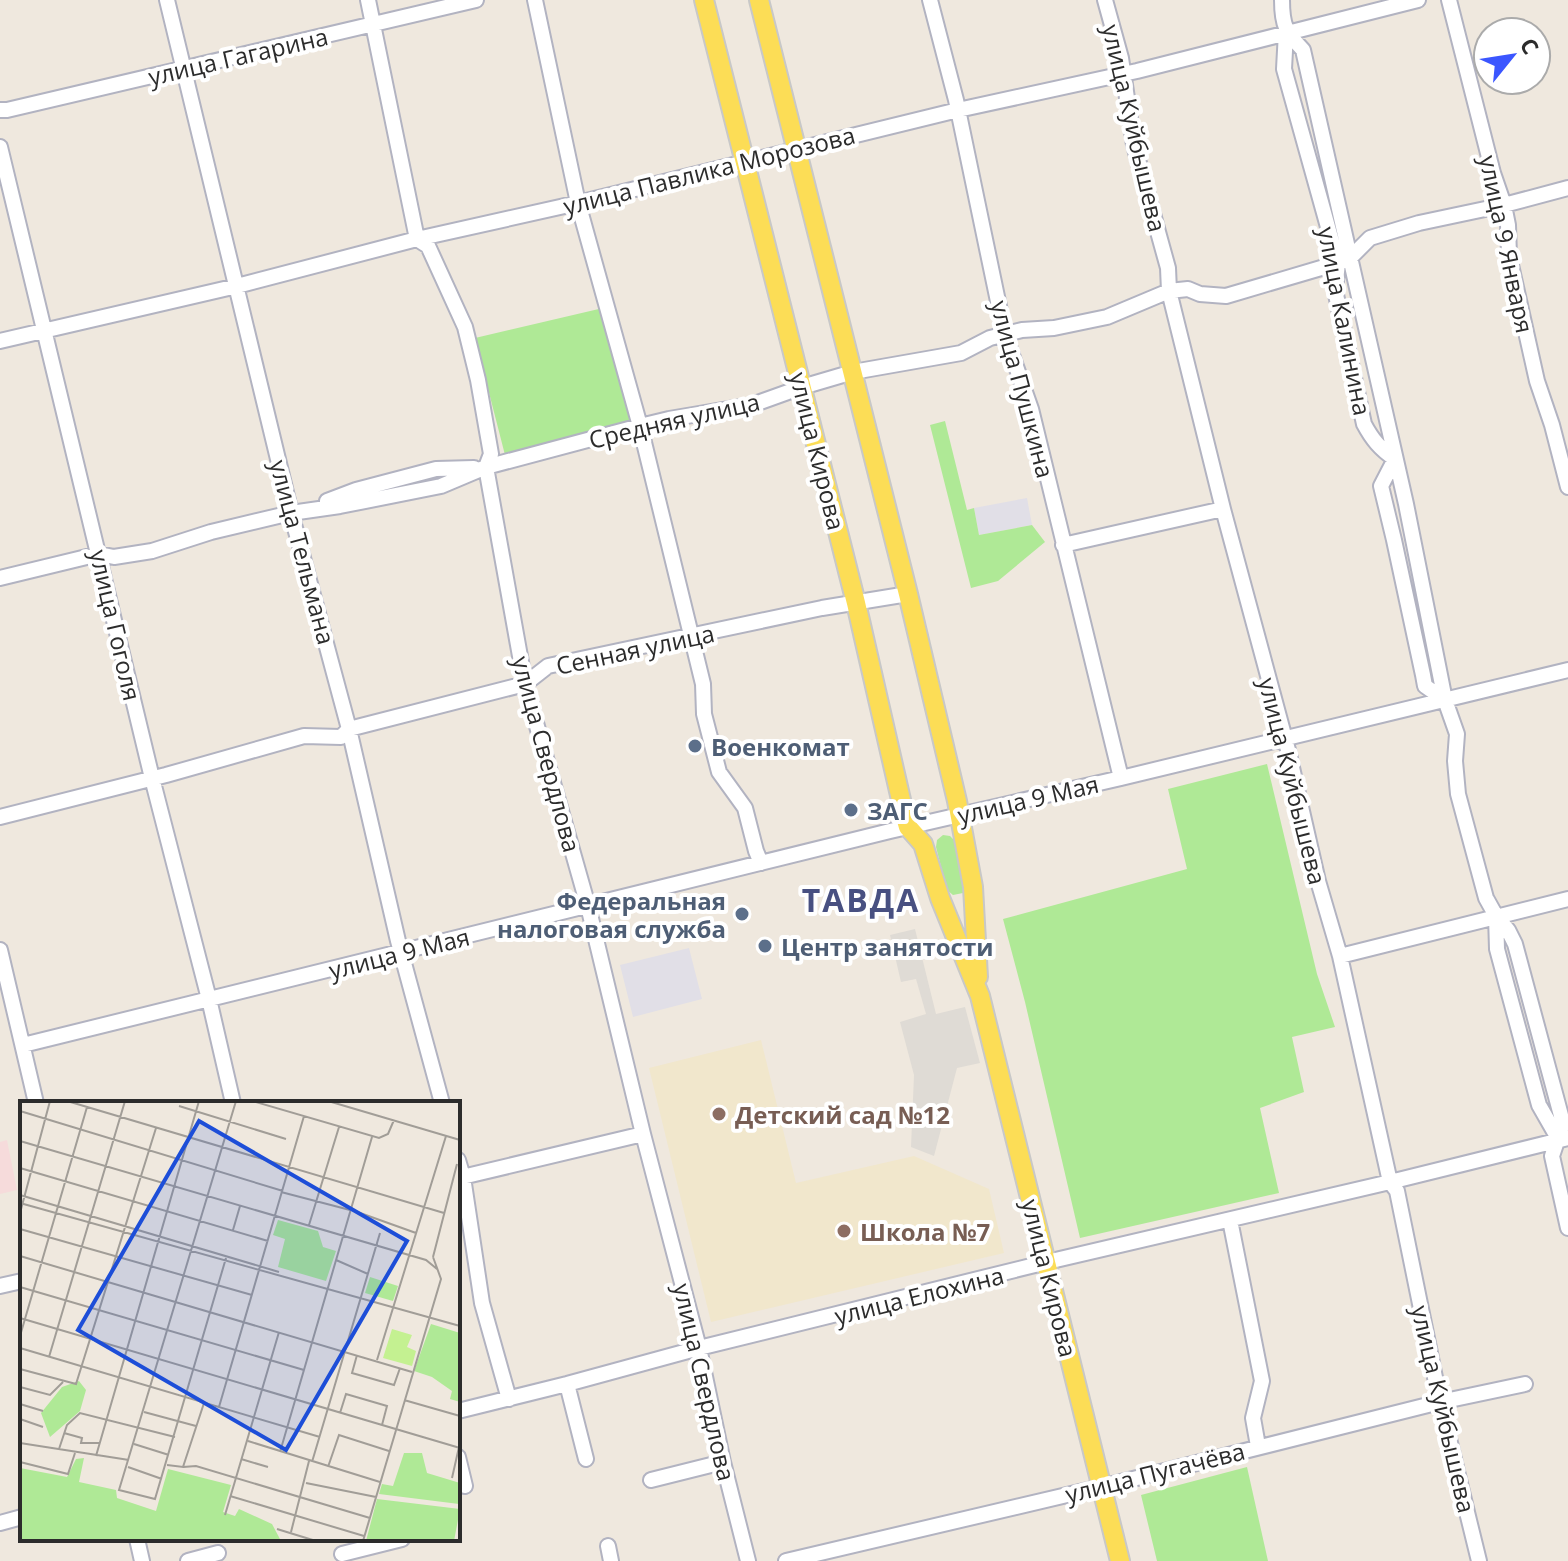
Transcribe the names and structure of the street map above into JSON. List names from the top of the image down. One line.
{"streets":{"main road":["улица Кирова"],"street":["улица Гагарина","улица Куйбышева","улица Павлика Морозова","улица 9 Января","улица Калинина","улица Пушкина","Средняя улица","улица Тельмана","улица Гоголя","Сенная улица","улица Свердлова","улица 9 Мая","улица Елохина","улица Пугачёва"]},"crossings":[["улица Гагарина","улица Тельмана"],["улица Гагарина","улица Свердлова"],["улица Куйбышева","улица Павлика Морозова"],["улица Куйбышева","Средняя улица"],["улица Куйбышева","улица 9 Мая"],["улица Куйбышева","улица Елохина"],["улица Куйбышева","улица Пугачёва"],["улица Павлика Морозова","улица Калинина"],["улица Павлика Морозова","улица Пушкина"],["улица Павлика Морозова","улица Кирова"],["улица Павлика Морозова","улица Тельмана"],["улица Павлика Морозова","улица Гоголя"],["улица Павлика Морозова","улица Свердлова"],["улица 9 Января","Средняя улица"],["улица Калинина","Средняя улица"],["улица Калинина","улица 9 Мая"],["улица Калинина","улица Елохина"],["улица Пушкина","Средняя улица"],["улица Пушкина","улица 9 Мая"],["Средняя улица","улица Кирова"],["Средняя улица","улица Тельмана"],["Средняя улица","улица Гоголя"],["Средняя улица","улица Свердлова"],["улица Кирова","Сенная улица"],["улица Кирова","улица 9 Мая"],["улица Кирова","улица Елохина"],["улица Кирова","улица Пугачёва"],["улица Тельмана","Сенная улица"],["улица Тельмана","улица 9 Мая"],["улица Гоголя","Сенная улица"],["улица Гоголя","улица 9 Мая"],["Сенная улица","улица Свердлова"],["улица Свердлова","улица 9 Мая"],["улица Свердлова","улица Елохина"]],"districts":["ТАВДА"],"places":["Военкомат","ЗАГС","Федеральная налоговая служба","Центр занятости","Детский сад №12","Школа №7"],"north":"top right"}
